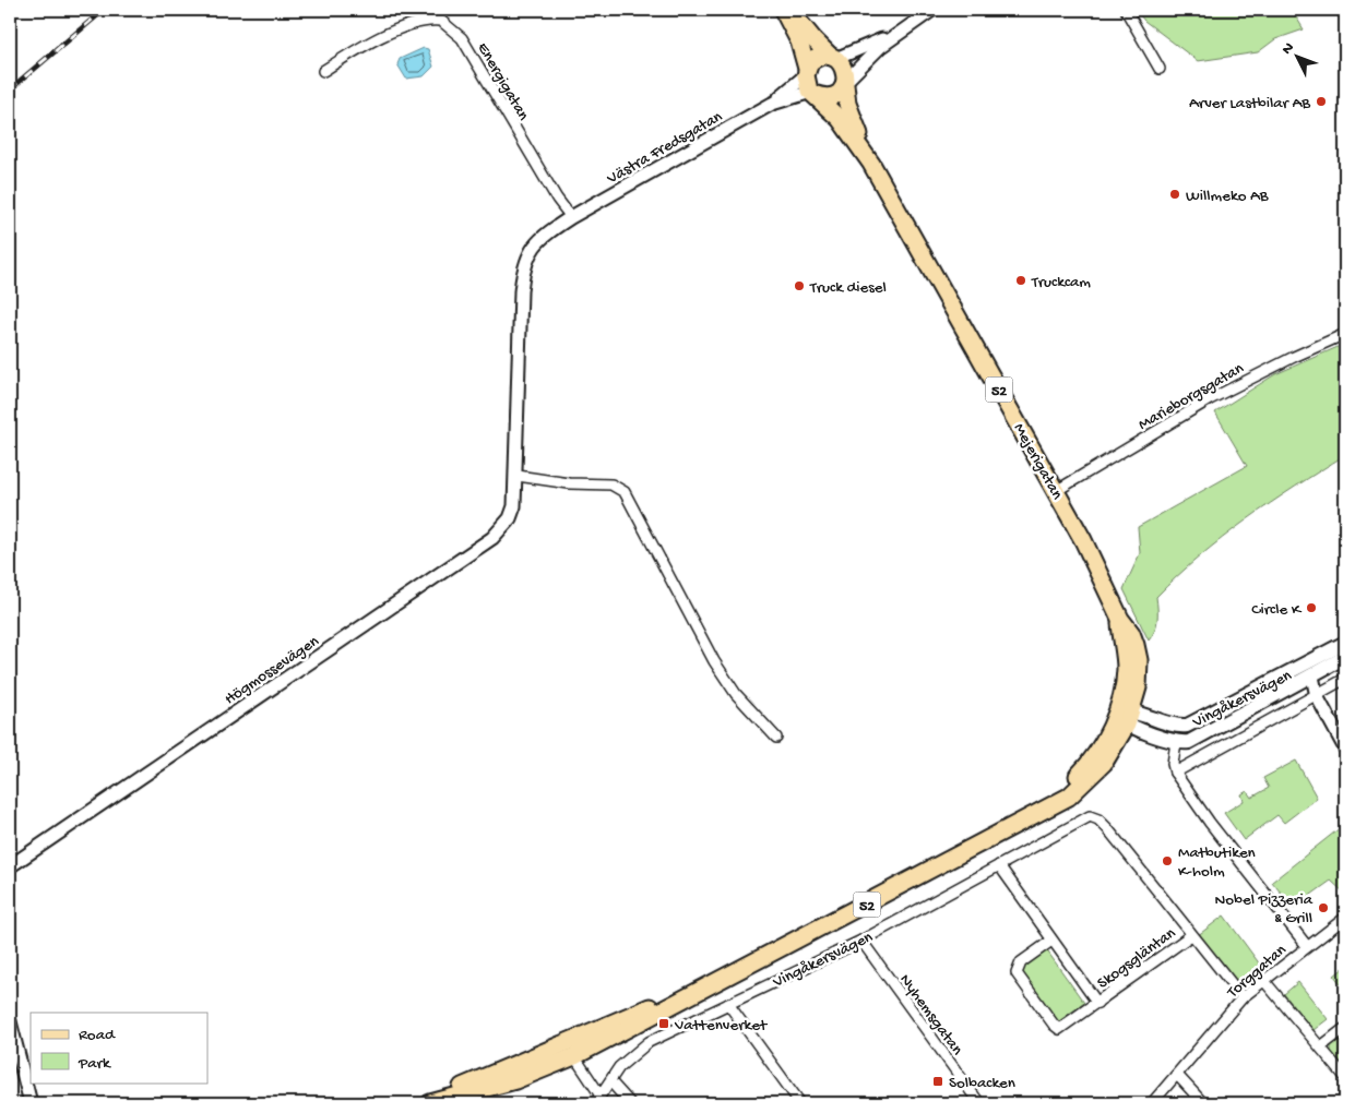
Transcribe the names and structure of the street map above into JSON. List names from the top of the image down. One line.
{"streets":{"main road":["52","Mejerigatan","Vingåkersvägen"],"street":["Energigatan","Västra Fredsgatan","Marieborgsgatan","Högmossevägen","Skogsgläntan","Torggatan","Nyhemsgatan"]},"crossings":[["Energigatan","Västra Fredsgatan"],["Energigatan","Högmossevägen"],["Västra Fredsgatan","52"],["Västra Fredsgatan","Mejerigatan"],["Västra Fredsgatan","Högmossevägen"],["52","Mejerigatan"],["Marieborgsgatan","Mejerigatan"],["Mejerigatan","Vingåkersvägen"],["Vingåkersvägen","Skogsgläntan"],["Vingåkersvägen","Nyhemsgatan"]],"places":{"other":["Arver Lastbilar AB","Willmeko AB","Truckcam","Truck diesel","Circle K","Matbutiken K-holm","Nobel Pizzeria & Grill"],"transit":["Vattenverket","Solbacken"]},"legend":["Road","Park"],"north":"top left"}
